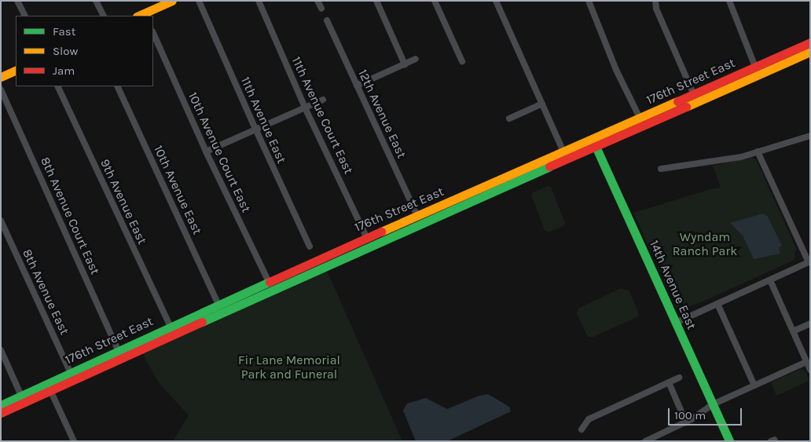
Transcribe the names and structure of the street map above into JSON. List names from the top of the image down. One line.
{"streets":{"main road":["176th Street East","14th Avenue East"],"street":["12th Avenue East","11th Avenue Court East","11th Avenue East","10th Avenue Court East","10th Avenue East","9th Avenue East","8th Avenue Court East","8th Avenue East"]},"crossings":[["176th Street East","12th Avenue East"],["176th Street East","11th Avenue Court East"],["176th Street East","10th Avenue Court East"],["176th Street East","10th Avenue East"],["176th Street East","9th Avenue East"],["176th Street East","8th Avenue Court East"],["176th Street East","14th Avenue East"],["176th Street East","8th Avenue East"]],"parks":["Wyndam Ranch Park","Fir Lane Memorial Park and Funeral"],"legend":["Fast","Slow","Jam"],"scale_bar":"100 m"}
